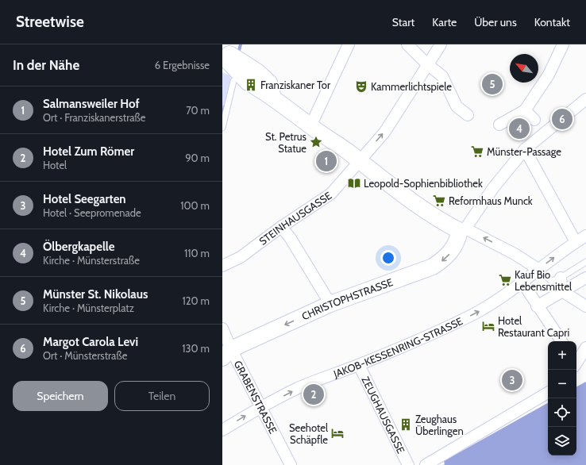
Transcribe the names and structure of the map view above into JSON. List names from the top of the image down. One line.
{"streets":{"street":["STEINHAUSGASSE","CHRISTOPHSTRASSE","JAKOB-KESSENRING-STRASSE","GRABENSTRASSE","ZEUGHAUSGASSE"]},"crossings":[["CHRISTOPHSTRASSE","GRABENSTRASSE"],["JAKOB-KESSENRING-STRASSE","GRABENSTRASSE"],["JAKOB-KESSENRING-STRASSE","ZEUGHAUSGASSE"]],"one_way":["CHRISTOPHSTRASSE","JAKOB-KESSENRING-STRASSE"],"places":{"building":["Franziskaner Tor","Zeughaus Überlingen"],"theatre":["Kammerlichtspiele"],"place":["St. Petrus Statue"],"supermarket":["Münster-Passage","Reformhaus Munck","Kauf Bio Lebensmittel"],"library":["Leopold-Sophienbibliothek"],"hotel":["Hotel Restaurant Capri","Seehotel Schäpfle"]},"north":"top left","page":{"header":"Streetwise","nav":["Start","Karte","Über uns","Kontakt"],"heading":["In der Nähe","6 Ergebnisse"],"pins":["5","6","4","1","3","2"],"list":[{"mark":"1","name":"Salmansweiler Hof","note":"Ort · Franziskanerstraße","value":"70 m"},{"mark":"2","name":"Hotel Zum Römer","note":"Hotel","value":"90 m"},{"mark":"3","name":"Hotel Seegarten","note":"Hotel · Seepromenade","value":"100 m"},{"mark":"4","name":"Ölbergkapelle","note":"Kirche · Münsterstraße","value":"110 m"},{"mark":"5","name":"Münster St. Nikolaus","note":"Kirche · Münsterplatz","value":"120 m"},{"mark":"6","name":"Margot Carola Levi","note":"Ort · Münsterstraße","value":"130 m"}],"map_buttons":["+","−"],"buttons":["Speichern","Teilen"]}}
